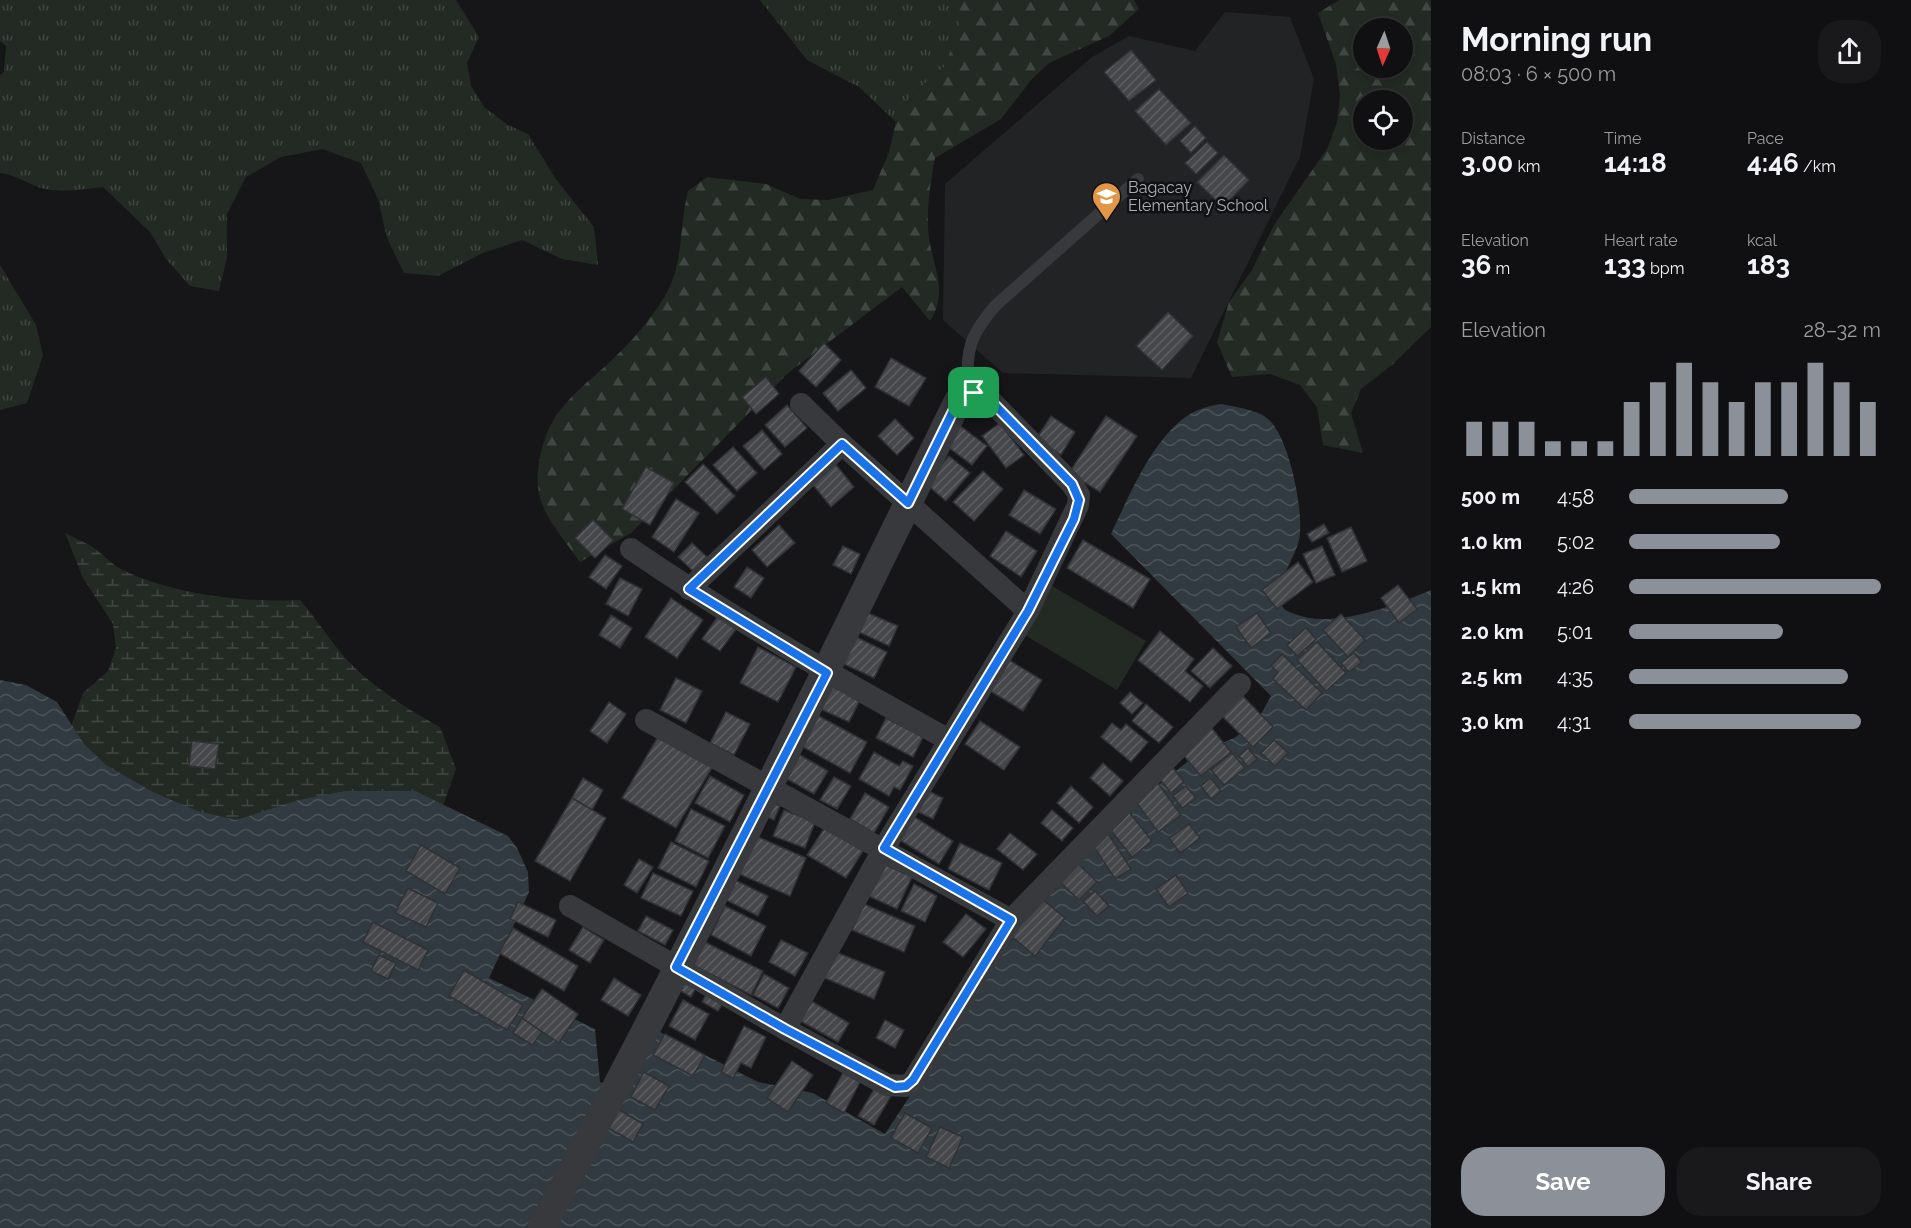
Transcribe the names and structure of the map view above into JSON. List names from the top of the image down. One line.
{"places":{"school or university":["Bagacay Elementary School"]},"north":"bottom","page":{"heading":["Morning run","08:03 · 6 × 500 m"],"stats":[["Distance","3.00 km"],["Time","14:18"],["Pace","4:46 /km"],["Elevation","36 m"],["Heart rate","133 bpm"],["kcal","183"]],"chart":["Elevation","28–32 m"],"list":[{"name":"500 m","note":"4:58"},{"name":"1.0 km","note":"5:02"},{"name":"1.5 km","note":"4:26"},{"name":"2.0 km","note":"5:01"},{"name":"2.5 km","note":"4:35"},{"name":"3.0 km","note":"4:31"}],"buttons":["Save","Share"]}}
